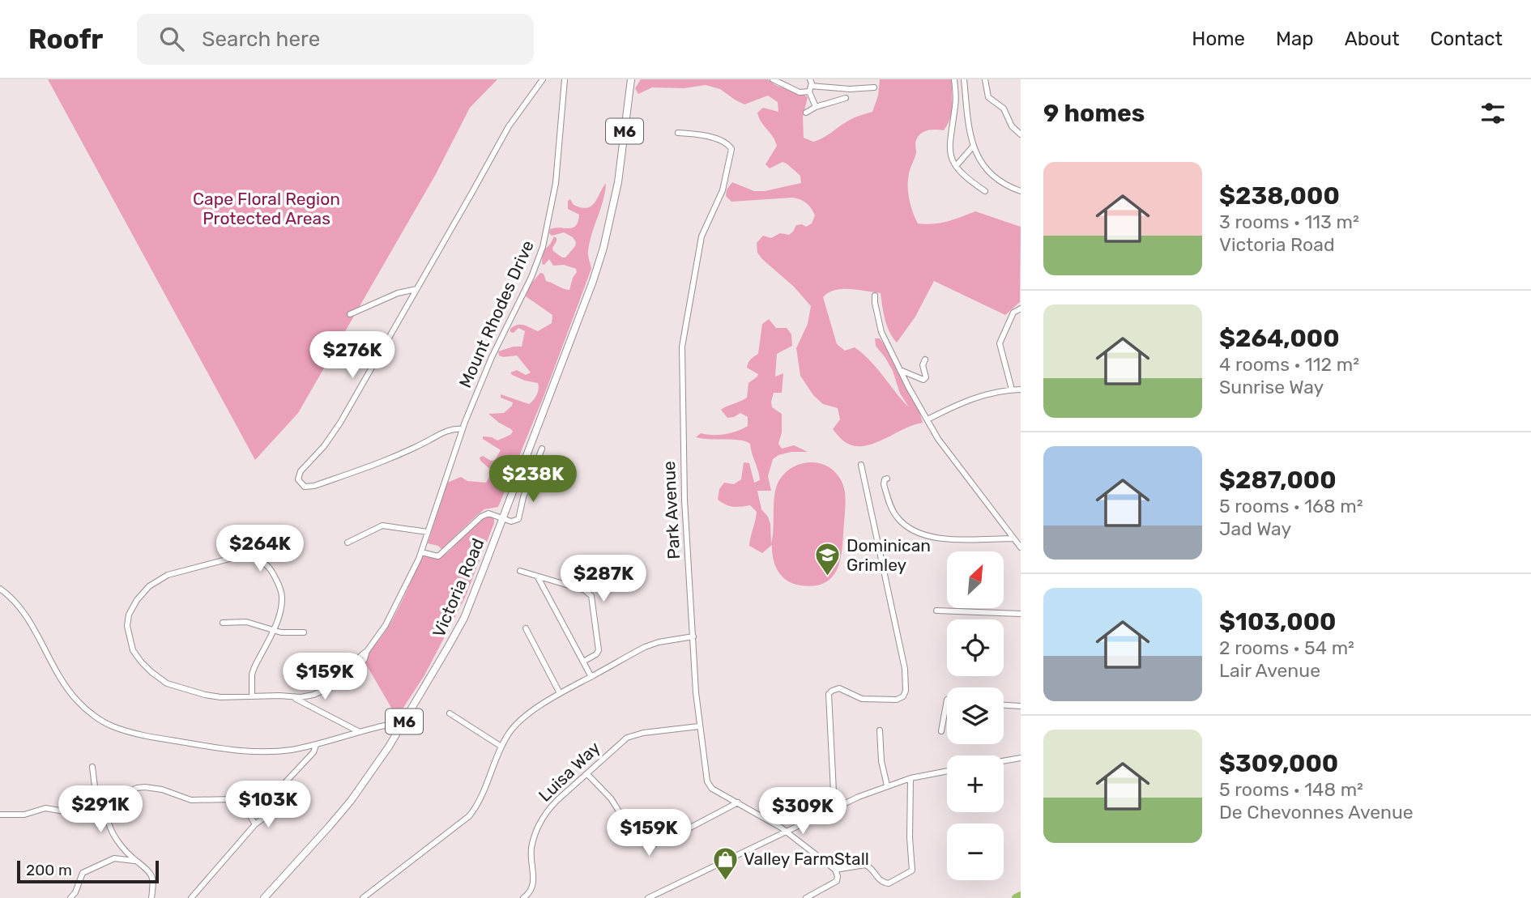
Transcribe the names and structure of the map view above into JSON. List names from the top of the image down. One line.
{"streets":{"main road":["M6","Victoria Road"],"street":["Mount Rhodes Drive","Park Avenue","Luisa Way"]},"crossings":[["Park Avenue","Luisa Way"]],"parks":["Cape Floral Region Protected Areas"],"places":{"school or university":["Dominican Grimley"],"shop":["Valley FarmStall"]},"scale_bar":"200 m","north":"top right","page":{"header":"Roofr","search":"Search here","nav":["Home","Map","About","Contact"],"heading":"9 homes","list":[{"name":"$238,000","note":"3 rooms · 113 m² · Victoria Road"},{"name":"$264,000","note":"4 rooms · 112 m² · Sunrise Way"},{"name":"$287,000","note":"5 rooms · 168 m² · Jad Way"},{"name":"$103,000","note":"2 rooms · 54 m² · Lair Avenue"},{"name":"$309,000","note":"5 rooms · 148 m² · De Chevonnes Avenue"}],"price":["$276K","$238K","$264K","$287K","$159K","$103K","$291K","$309K","$159K"],"map_buttons":["+","−"],"scale":"200 m"}}
